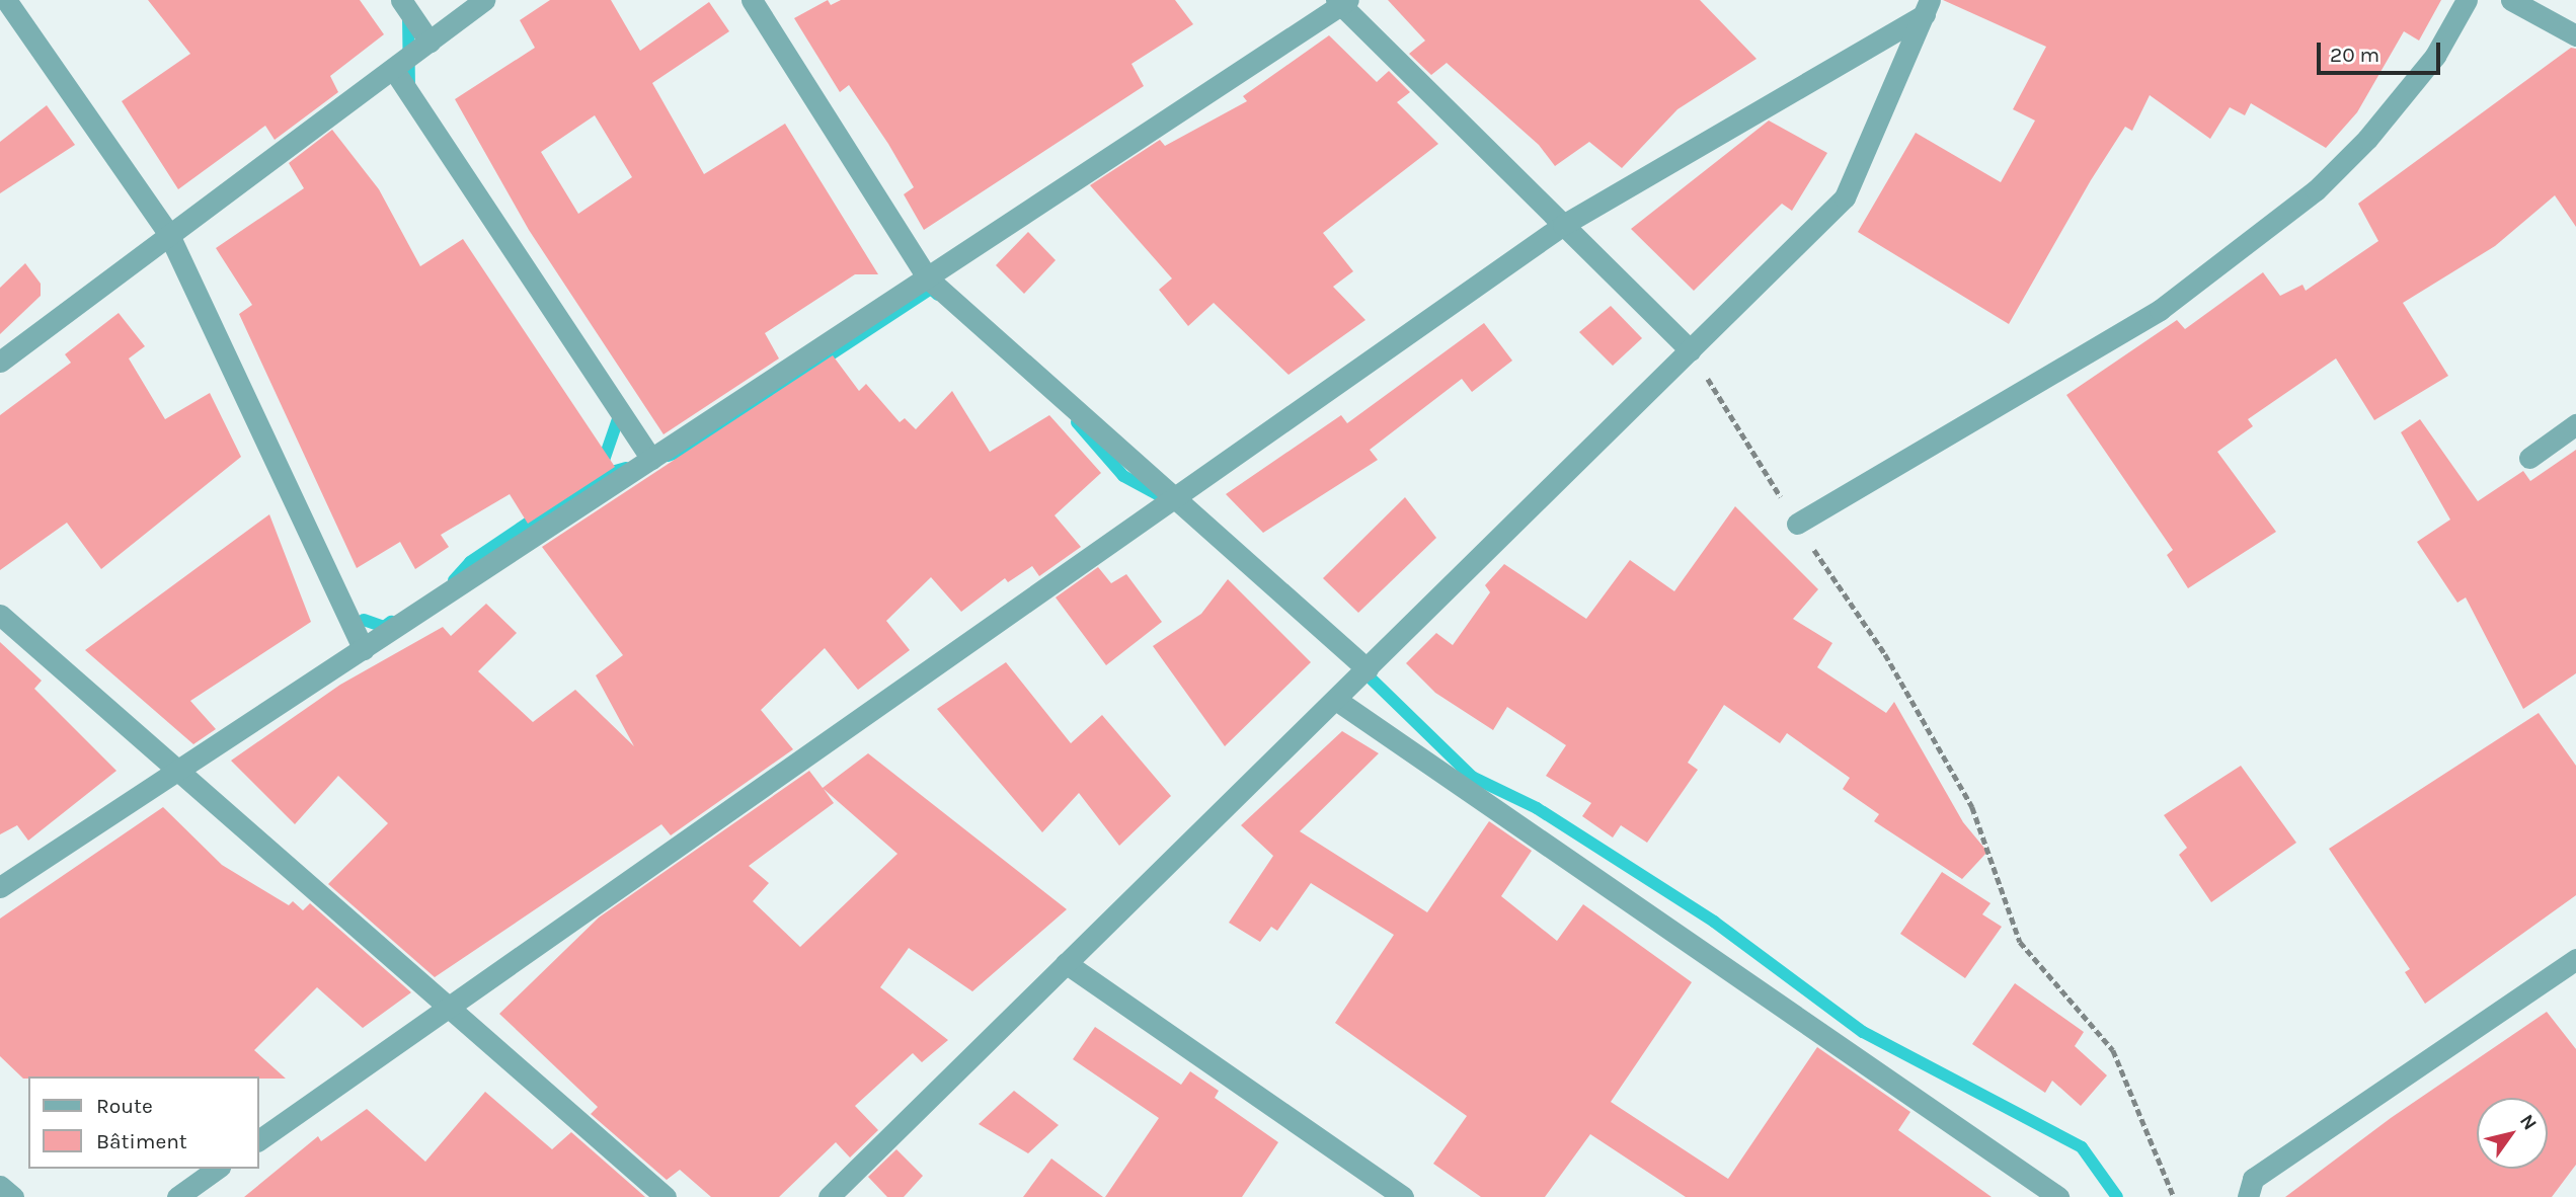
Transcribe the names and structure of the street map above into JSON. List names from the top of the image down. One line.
{"legend":["Route","Bâtiment"],"scale_bar":"20 m","north":"top right"}
